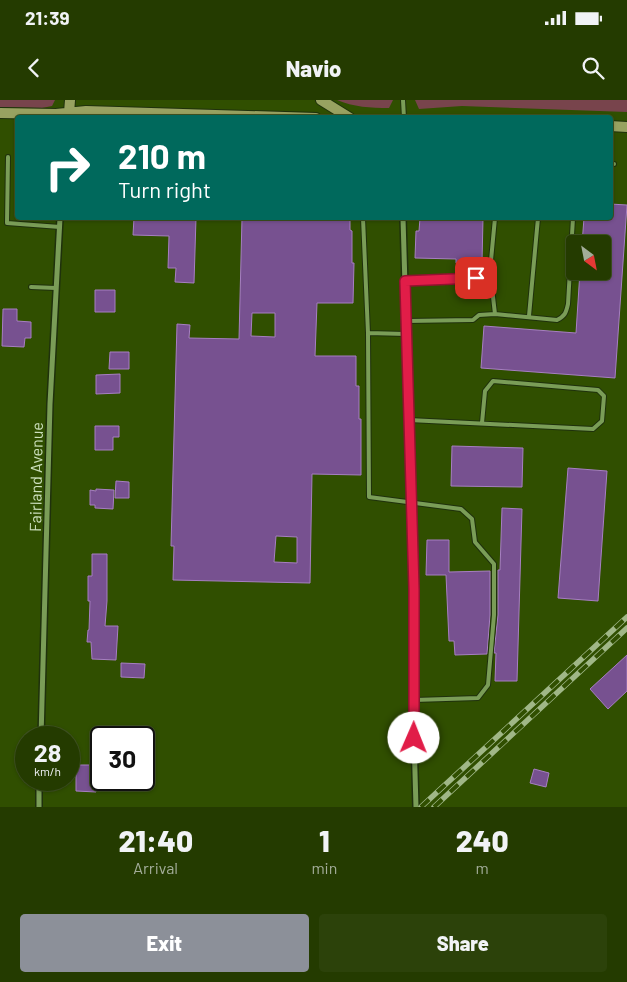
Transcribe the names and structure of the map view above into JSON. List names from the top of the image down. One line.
{"streets":{"street":["Fairland Avenue"]},"north":"bottom right","page":{"status":"21:39","header":"Navio","turn":["210 m","Turn right"],"speed":"28 km/h","limit":"30","eta":["21:40","Arrival","1","min","240","m"],"buttons":["Exit","Share"]}}
